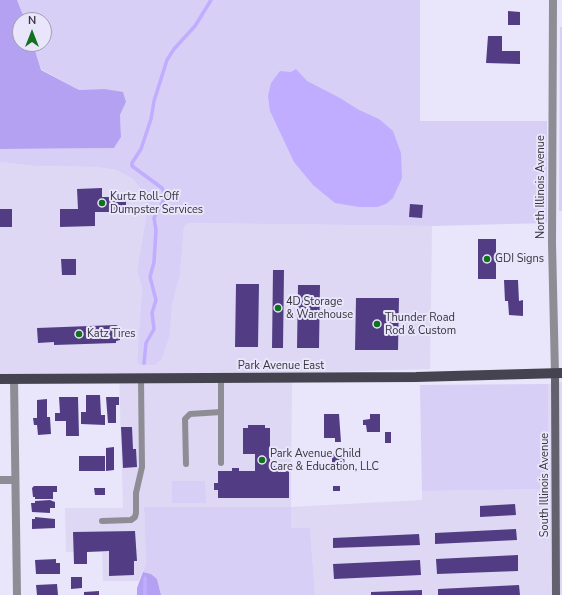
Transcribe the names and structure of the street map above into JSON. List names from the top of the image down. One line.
{"streets":{"main road":["Park Avenue East","South Illinois Avenue"],"street":["North Illinois Avenue"]},"crossings":[["North Illinois Avenue","Park Avenue East"],["North Illinois Avenue","South Illinois Avenue"],["Park Avenue East","South Illinois Avenue"]],"places":["Kurtz Roll-Off Dumpster Services","GDI Signs","4D Storage & Warehouse","Thunder Road Rod & Custom","Katz Tires","Park Avenue Child Care & Education, LLC"],"north":"top"}
